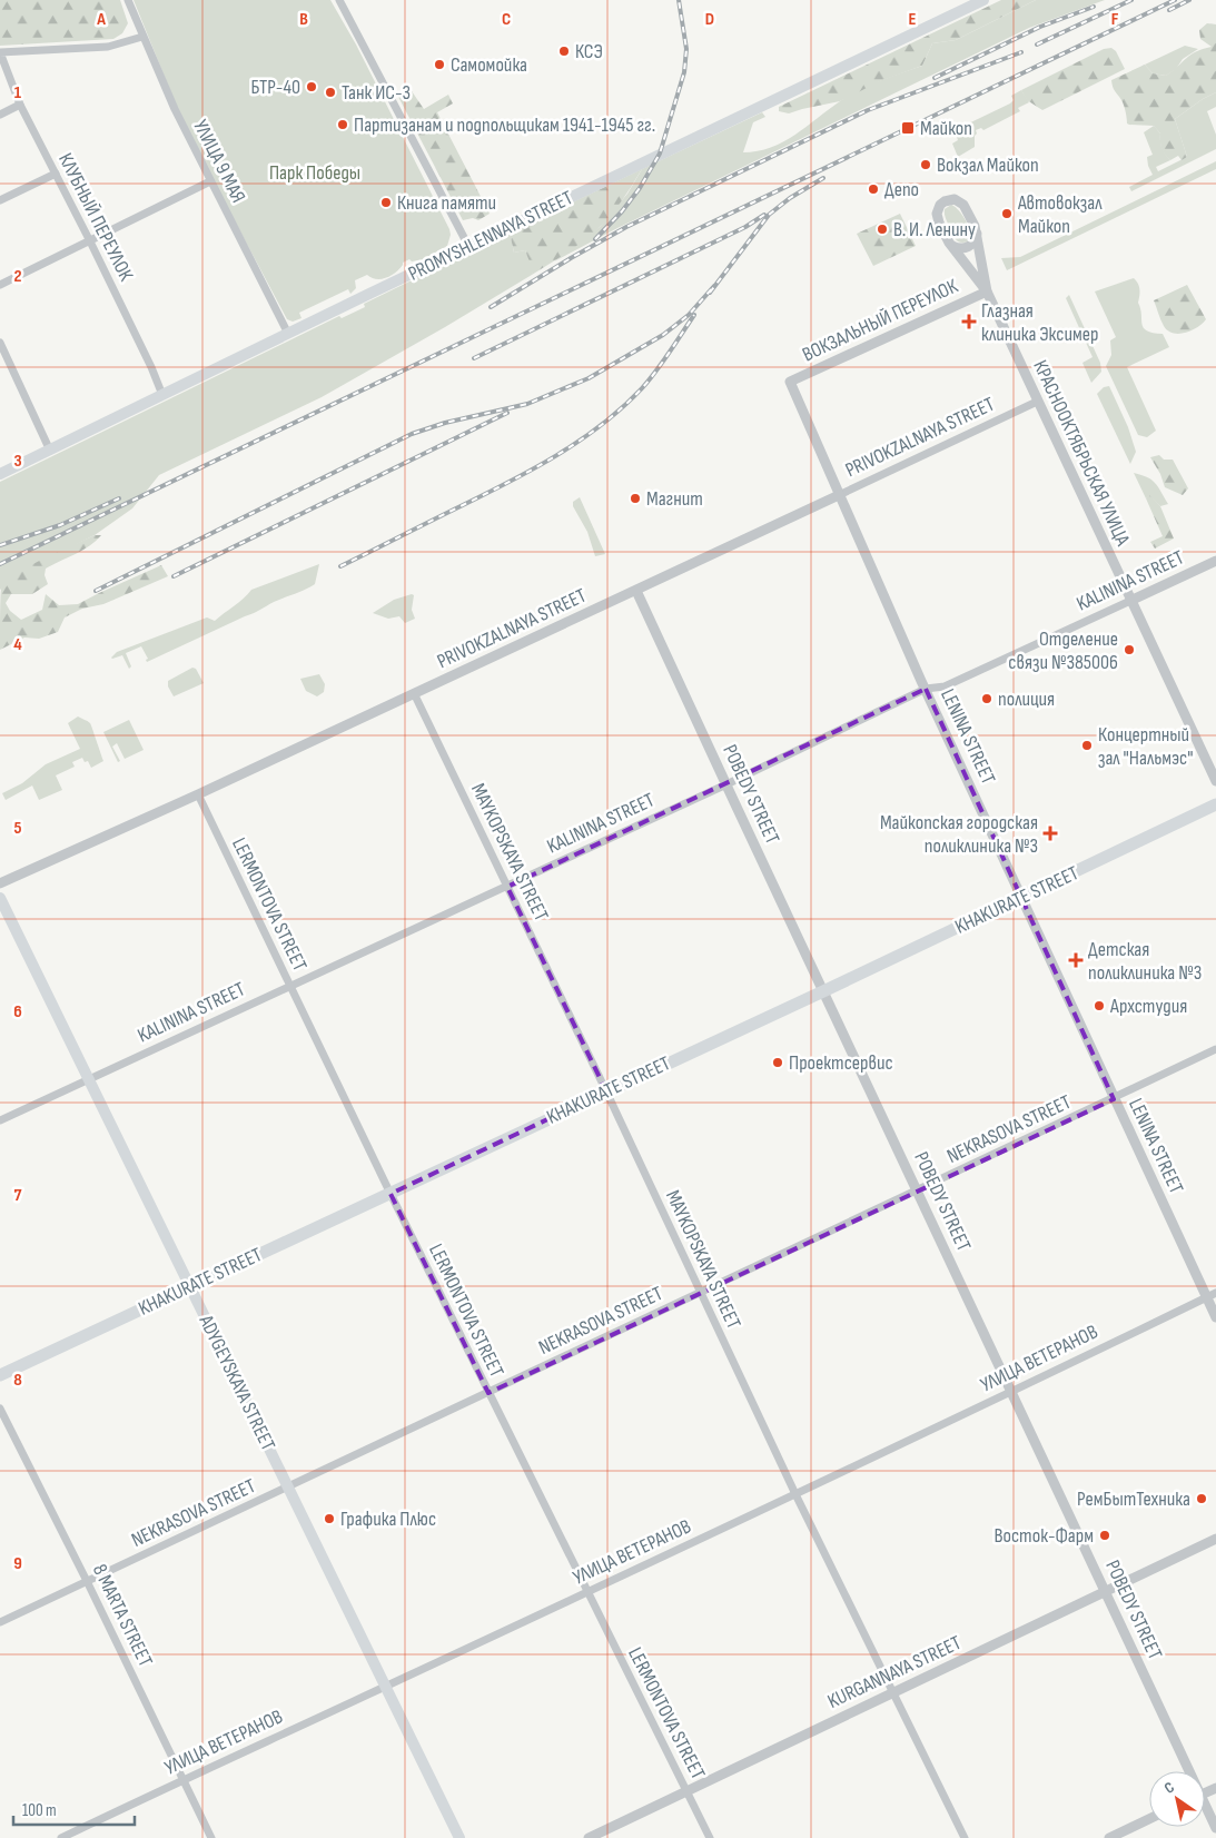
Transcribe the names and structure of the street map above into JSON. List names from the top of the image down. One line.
{"streets":{"main road":["PROMYSHLENNAYA STREET","KHAKURATE STREET","ADYGEYSKAYA STREET"],"street":["УЛИЦА 9 МАЯ","КЛУБНЫЙ ПЕРЕУЛОК","ВОКЗАЛЬНЫЙ ПЕРЕУЛОК","PRIVOKZALNAYA STREET","КРАСНООКТЯБРЬСКАЯ УЛИЦА","KALININA STREET","LENINA STREET","POBEDY STREET","MAYKOPSKAYA STREET","LERMONTOVA STREET","NEKRASOVA STREET","УЛИЦА ВЕТЕРАНОВ","8 MARTA STREET","KURGANNAYA STREET"]},"crossings":[["УЛИЦА 9 МАЯ","PROMYSHLENNAYA STREET"],["КЛУБНЫЙ ПЕРЕУЛОК","PROMYSHLENNAYA STREET"],["ВОКЗАЛЬНЫЙ ПЕРЕУЛОК","КРАСНООКТЯБРЬСКАЯ УЛИЦА"],["ВОКЗАЛЬНЫЙ ПЕРЕУЛОК","LENINA STREET"],["PRIVOKZALNAYA STREET","КРАСНООКТЯБРЬСКАЯ УЛИЦА"],["PRIVOKZALNAYA STREET","LENINA STREET"],["PRIVOKZALNAYA STREET","POBEDY STREET"],["PRIVOKZALNAYA STREET","MAYKOPSKAYA STREET"],["PRIVOKZALNAYA STREET","LERMONTOVA STREET"],["КРАСНООКТЯБРЬСКАЯ УЛИЦА","KALININA STREET"],["KALININA STREET","LENINA STREET"],["KALININA STREET","POBEDY STREET"],["KALININA STREET","MAYKOPSKAYA STREET"],["KALININA STREET","LERMONTOVA STREET"],["KALININA STREET","ADYGEYSKAYA STREET"],["LENINA STREET","KHAKURATE STREET"],["LENINA STREET","NEKRASOVA STREET"],["LENINA STREET","УЛИЦА ВЕТЕРАНОВ"],["POBEDY STREET","KHAKURATE STREET"],["POBEDY STREET","NEKRASOVA STREET"],["POBEDY STREET","УЛИЦА ВЕТЕРАНОВ"],["POBEDY STREET","KURGANNAYA STREET"],["MAYKOPSKAYA STREET","KHAKURATE STREET"],["MAYKOPSKAYA STREET","NEKRASOVA STREET"],["MAYKOPSKAYA STREET","УЛИЦА ВЕТЕРАНОВ"],["MAYKOPSKAYA STREET","KURGANNAYA STREET"],["KHAKURATE STREET","LERMONTOVA STREET"],["KHAKURATE STREET","ADYGEYSKAYA STREET"],["LERMONTOVA STREET","NEKRASOVA STREET"],["LERMONTOVA STREET","УЛИЦА ВЕТЕРАНОВ"],["LERMONTOVA STREET","KURGANNAYA STREET"],["NEKRASOVA STREET","ADYGEYSKAYA STREET"],["NEKRASOVA STREET","8 MARTA STREET"],["УЛИЦА ВЕТЕРАНОВ","ADYGEYSKAYA STREET"],["УЛИЦА ВЕТЕРАНОВ","8 MARTA STREET"]],"parks":["Парк Победы"],"places":{"other":["КСЭ","Самомойка","БТР-40","Танк ИС-3","Партизанам и подпольщикам 1941-1945 гг.","Вокзал Майкоп","Депо","Книга памяти","Автовокзал Майкоп","В. И. Ленину","Магнит","Отделение связи №385006","полиция","Концертный зал \"Нальмэс\"","Архстудия","Проектсервис","РемБытТехника","Графика Плюс","Восток-Фарм"],"transit":["Майкоп"],"health":["Глазная клиника Эксимер","Майкопская городская поликлиника №3","Детская поликлиника №3"]},"scale_bar":"100 m","north":"top left","grid":{"columns":["A","B","C","D","E","F"],"rows":["1","2","3","4","5","6","7","8","9"]}}
